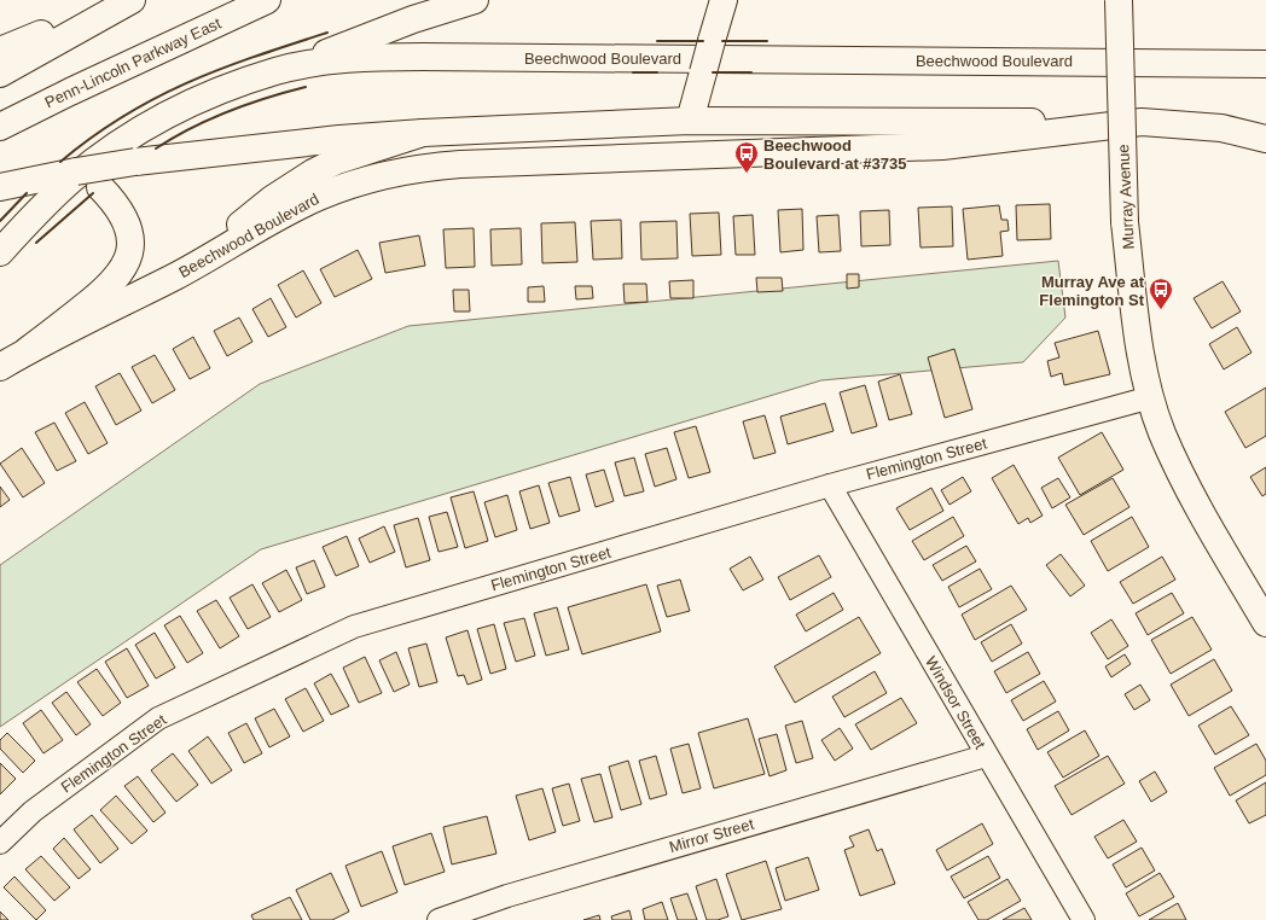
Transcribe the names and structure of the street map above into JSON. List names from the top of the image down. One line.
{"streets":{"main road":["Beechwood Boulevard","Penn-Lincoln Parkway East","Murray Avenue"],"street":["Flemington Street","Windsor Street","Mirror Street"]},"crossings":[["Murray Avenue","Flemington Street"],["Flemington Street","Windsor Street"],["Windsor Street","Mirror Street"]],"places":{"bus stop":["Beechwood Boulevard at #3735","Murray Ave at Flemington St"]}}
